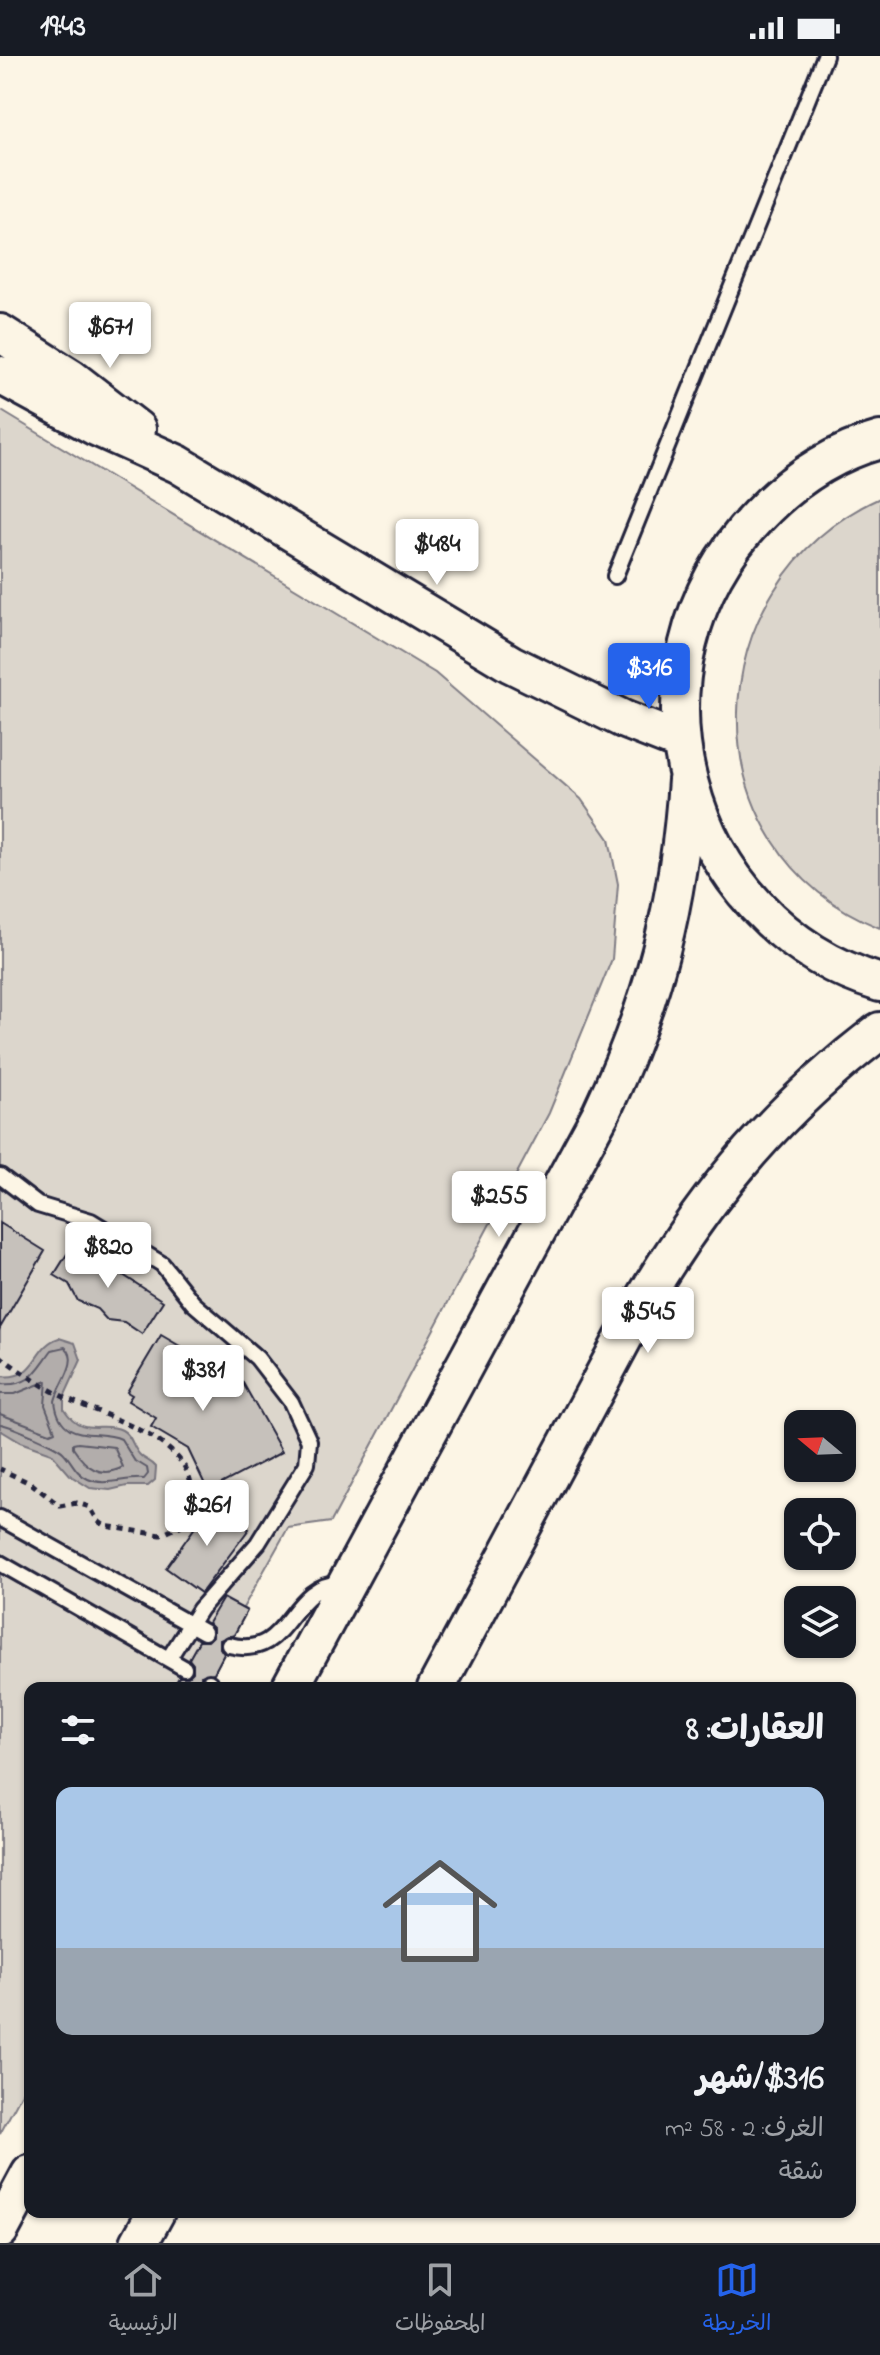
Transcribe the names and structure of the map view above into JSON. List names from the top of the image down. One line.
{"north":"left","page":{"status":"19:43","price":["$671","$484","$316","$255","$820","$545","$381","$261"],"heading":"العقارات: 8","list":[{"name":"$316/شهر","note":"الغرف: 2 · 58 m² · شقة"}],"tabs":["الخريطة","المحفوظات","الرئيسية"]}}
